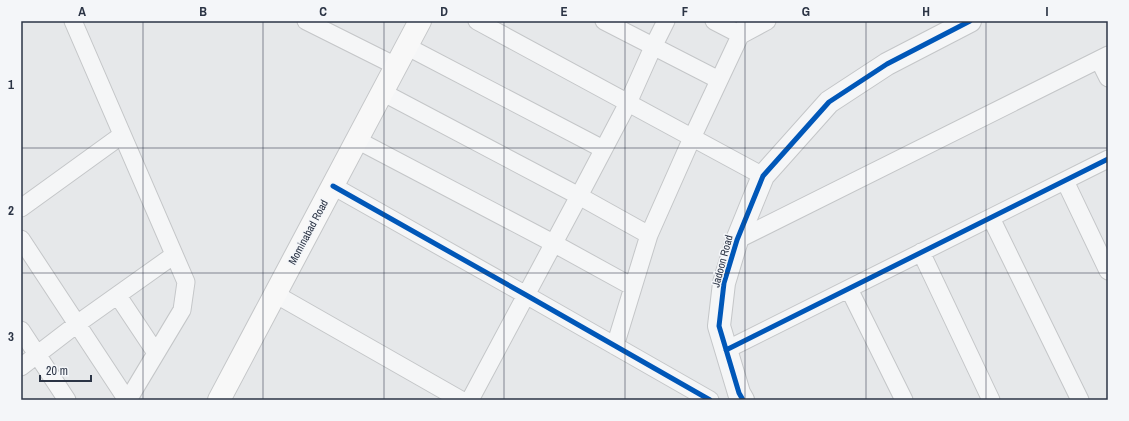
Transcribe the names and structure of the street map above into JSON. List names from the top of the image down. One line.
{"streets":{"main road":["Mominabad Road"],"street":["Jadoon Road"]},"scale_bar":"20 m","grid":{"columns":["A","B","C","D","E","F","G","H","I"],"rows":["1","2","3"]}}
